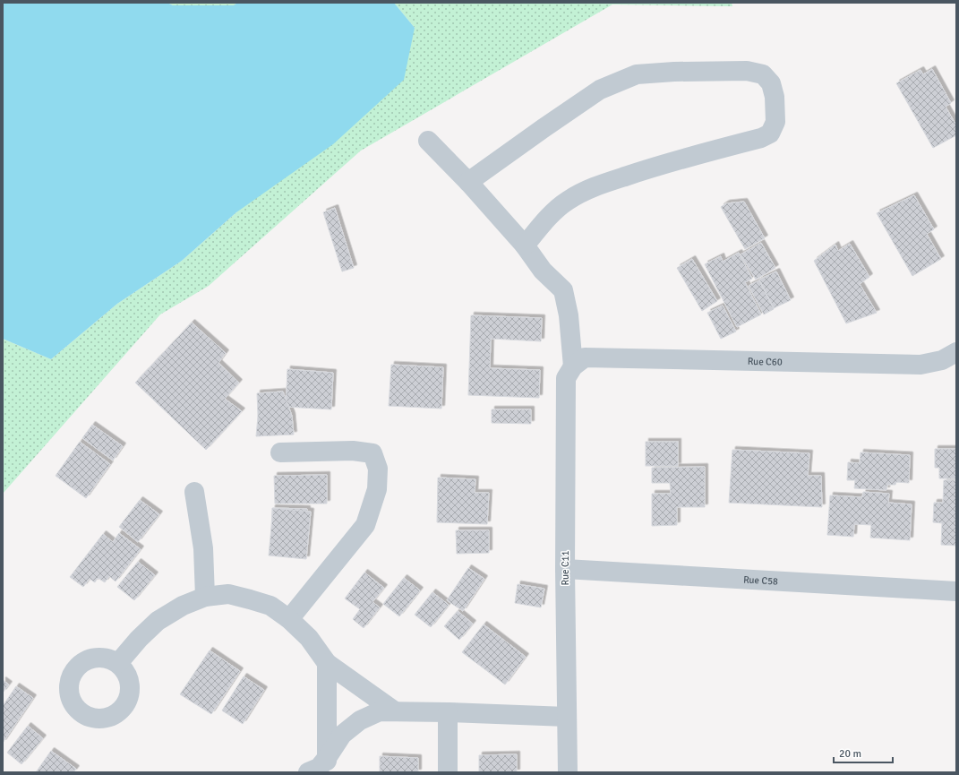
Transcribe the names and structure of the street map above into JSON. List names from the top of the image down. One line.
{"streets":{"street":["Rue C60","Rue C11","Rue C58"]},"crossings":[["Rue C60","Rue C11"],["Rue C11","Rue C58"]],"scale_bar":"20 m"}
